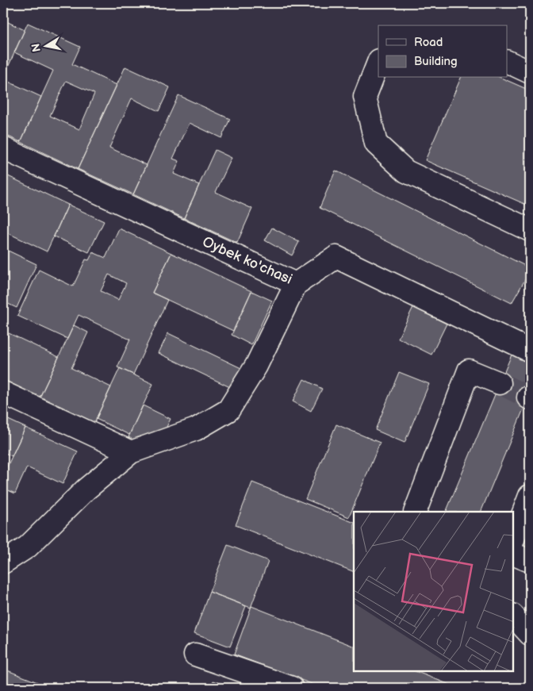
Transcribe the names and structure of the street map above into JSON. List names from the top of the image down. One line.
{"streets":{"street":["Oybek ko'chasi"]},"legend":["Road","Building"],"north":"left"}
